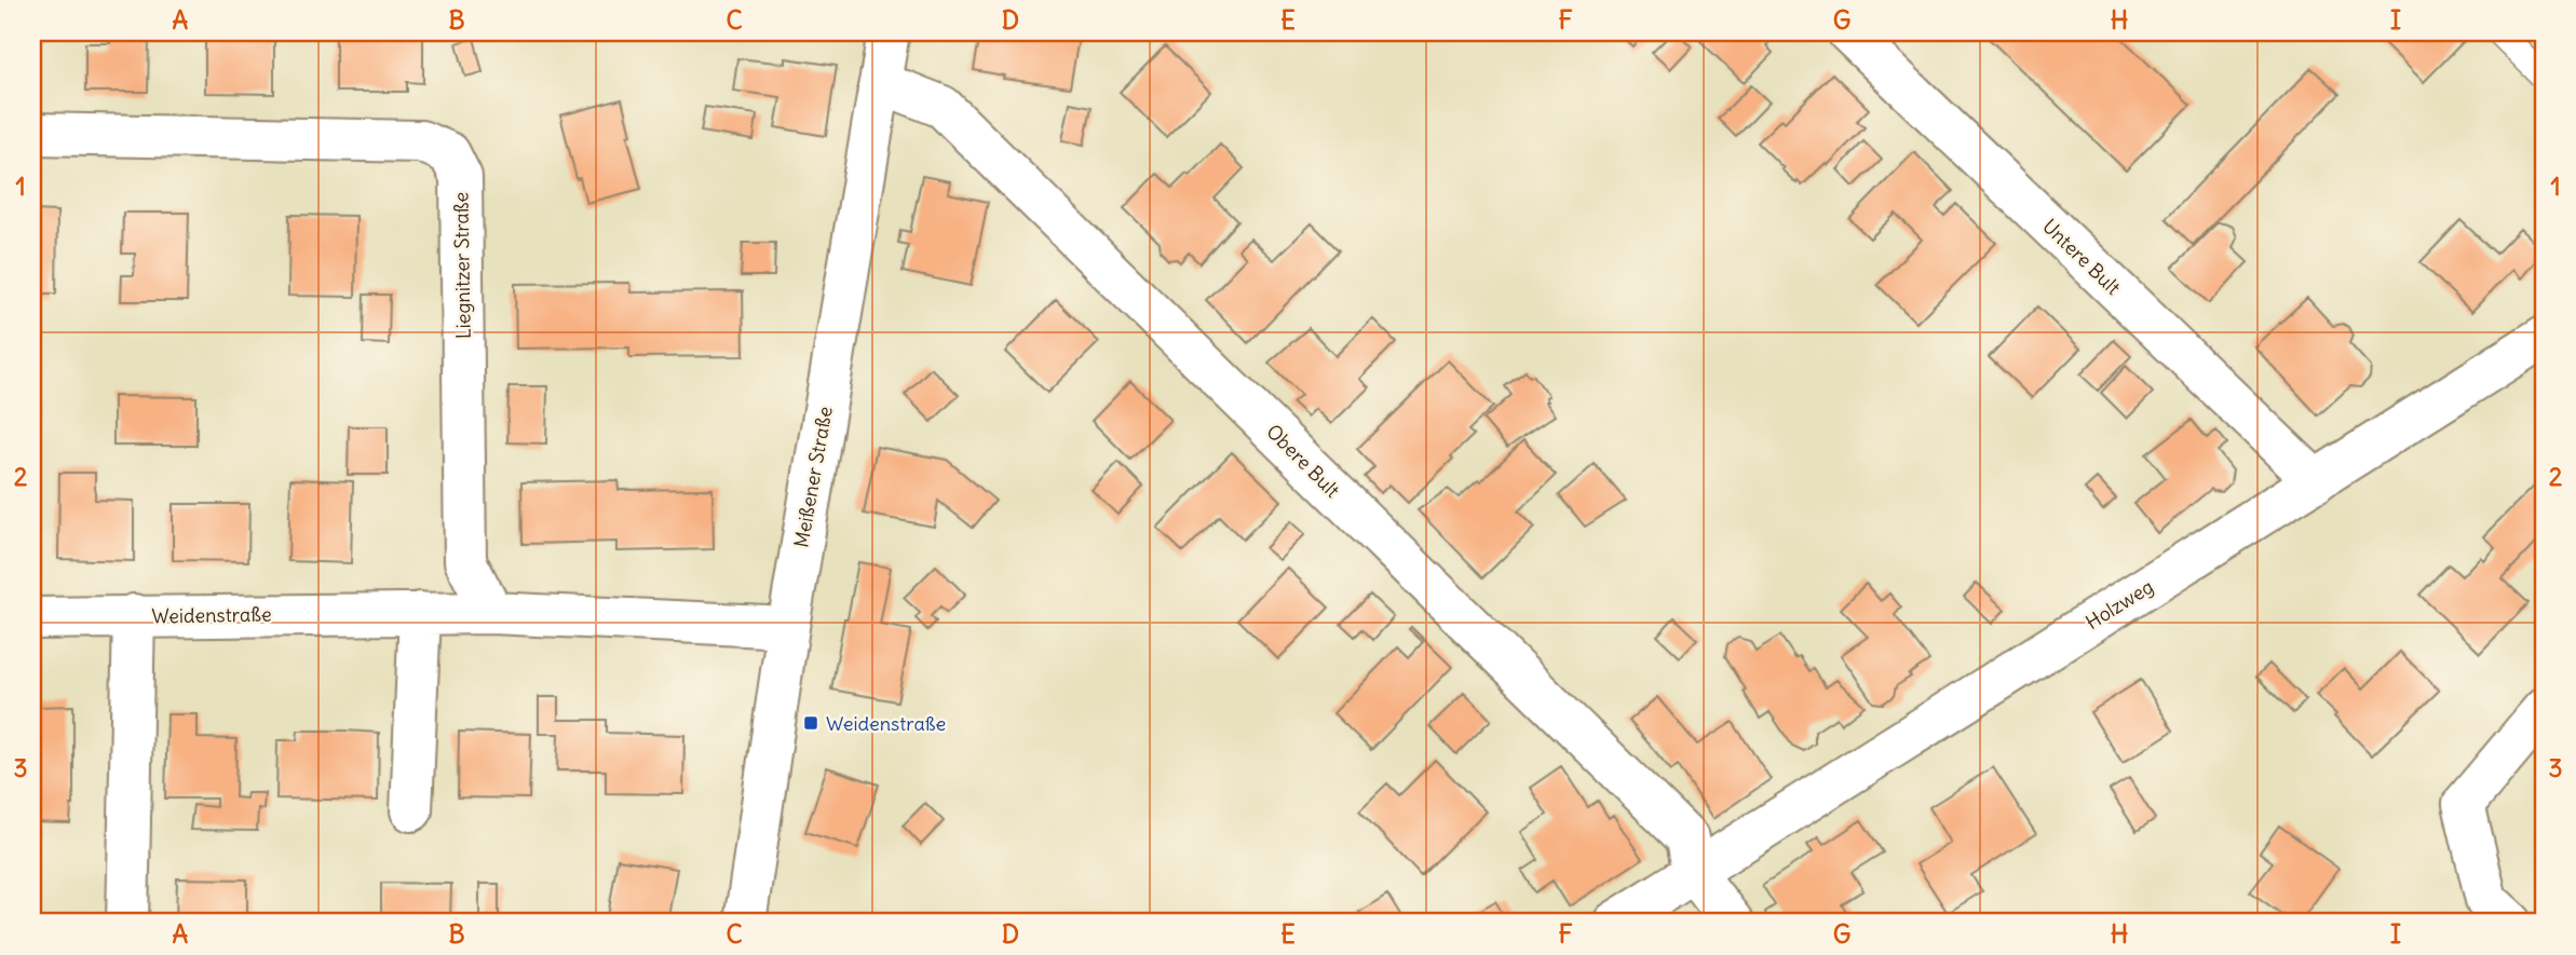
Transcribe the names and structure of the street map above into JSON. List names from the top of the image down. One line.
{"streets":{"street":["Untere Bult","Liegnitzer Straße","Obere Bult","Meißener Straße","Holzweg","Weidenstraße"]},"crossings":[["Untere Bult","Holzweg"],["Liegnitzer Straße","Weidenstraße"],["Obere Bult","Meißener Straße"],["Obere Bult","Holzweg"],["Meißener Straße","Weidenstraße"]],"places":{"transit":["Weidenstraße"]},"grid":{"columns":["A","B","C","D","E","F","G","H","I"],"rows":["1","2","3"]}}
